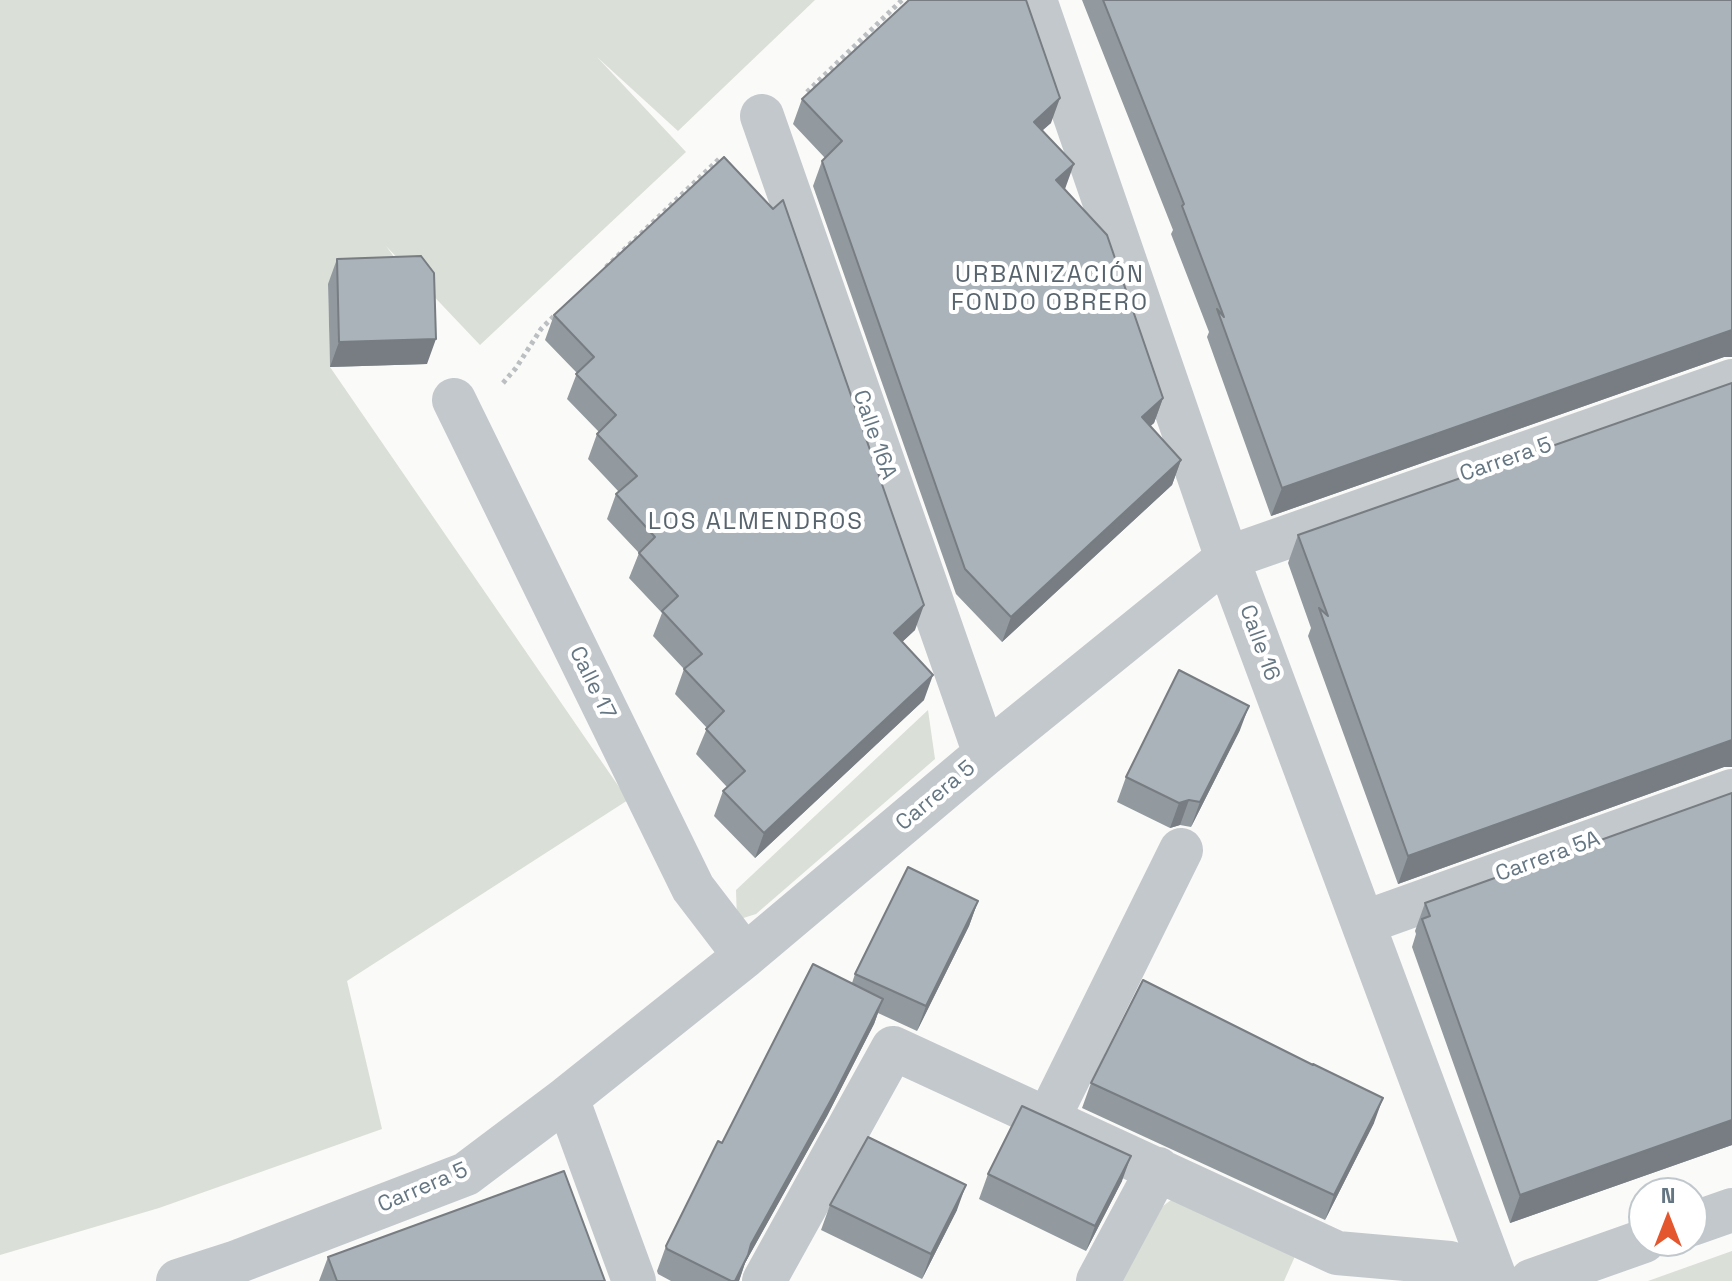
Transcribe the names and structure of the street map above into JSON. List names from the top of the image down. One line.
{"streets":{"street":["Calle 16A","Carrera 5","Calle 16","Calle 17","Carrera 5A"]},"crossings":[["Calle 16A","Carrera 5"],["Carrera 5","Calle 16"],["Carrera 5","Calle 17"],["Calle 16","Carrera 5A"]],"districts":["URBANIZACIÓN FONDO OBRERO","LOS ALMENDROS"],"north":"top"}
